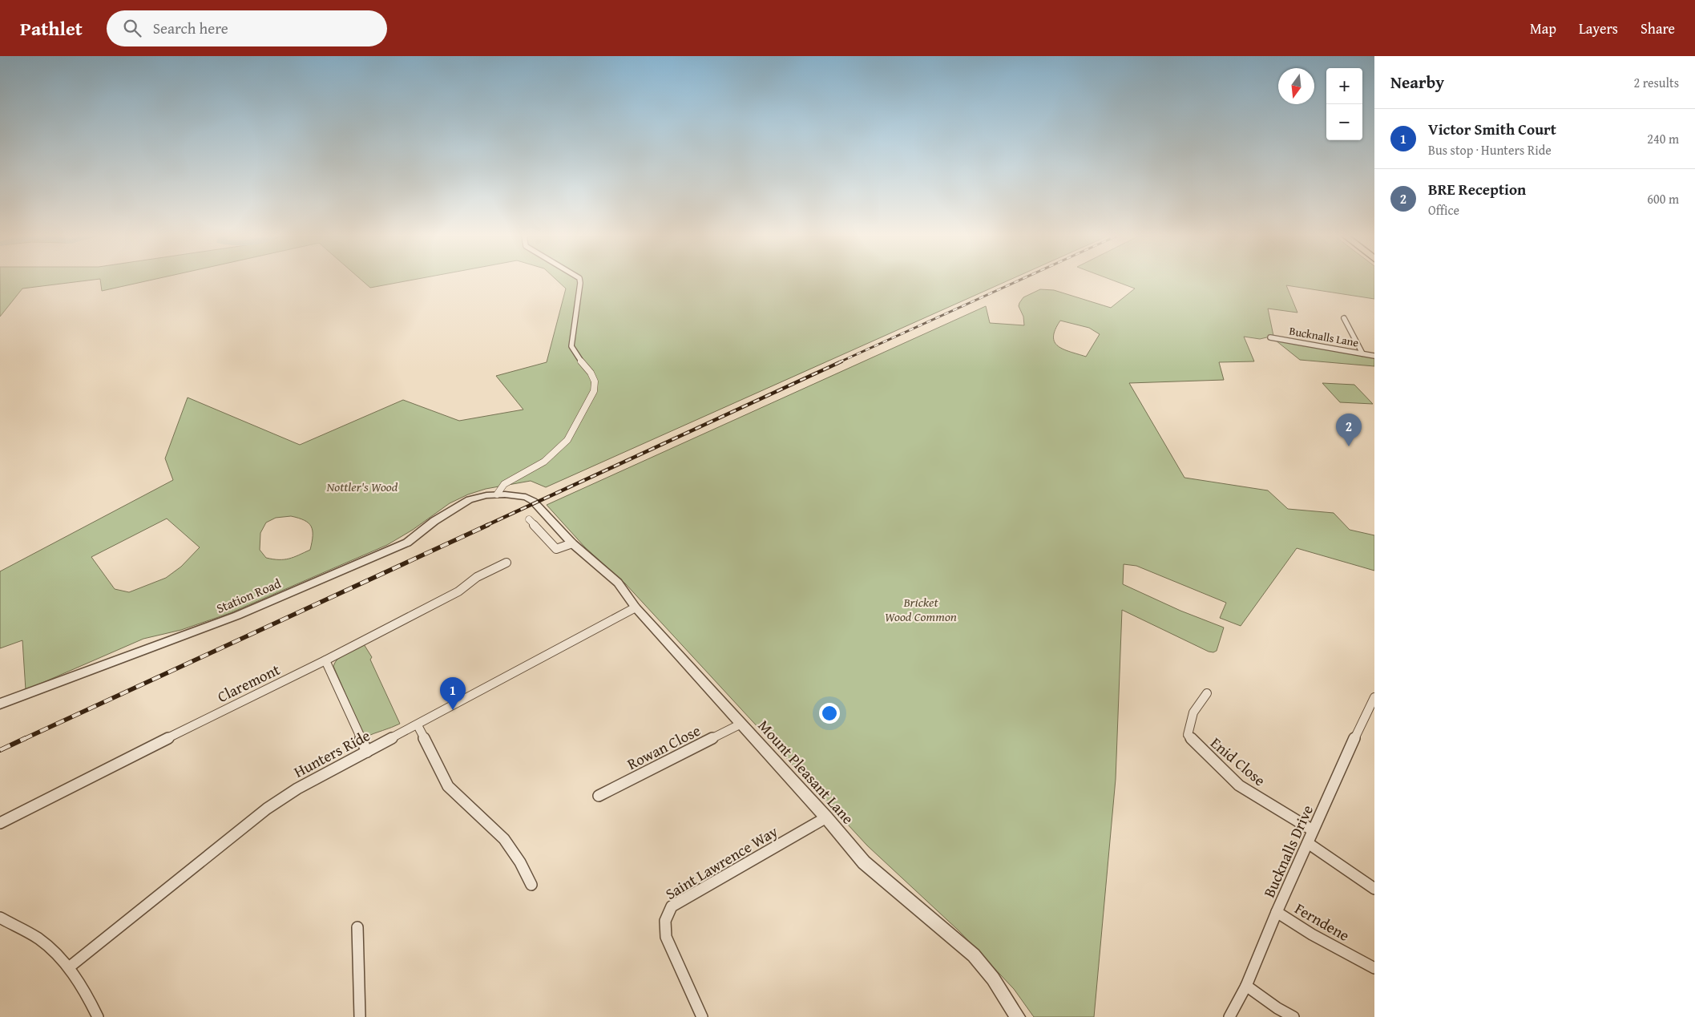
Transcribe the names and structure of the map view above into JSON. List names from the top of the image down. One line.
{"streets":{"street":["Bucknalls Lane","Station Road","Claremont","Rowan Close","Hunters Ride","Enid Close","Mount Pleasant Lane","Bucknalls Drive","Saint Lawrence Way","Ferndene"]},"crossings":[["Station Road","Mount Pleasant Lane"],["Rowan Close","Mount Pleasant Lane"],["Hunters Ride","Mount Pleasant Lane"],["Enid Close","Bucknalls Drive"],["Mount Pleasant Lane","Saint Lawrence Way"],["Bucknalls Drive","Ferndene"]],"parks":["Nottler's Wood","Bricket Wood Common"],"north":"bottom","page":{"header":"Pathlet","search":"Search here","nav":["Map","Layers","Share"],"heading":["Nearby","2 results"],"map_buttons":["+","−"],"list":[{"mark":"1","name":"Victor Smith Court","note":"Bus stop · Hunters Ride","value":"240 m"},{"mark":"2","name":"BRE Reception","note":"Office","value":"600 m"}],"pins":["2","1"]}}
